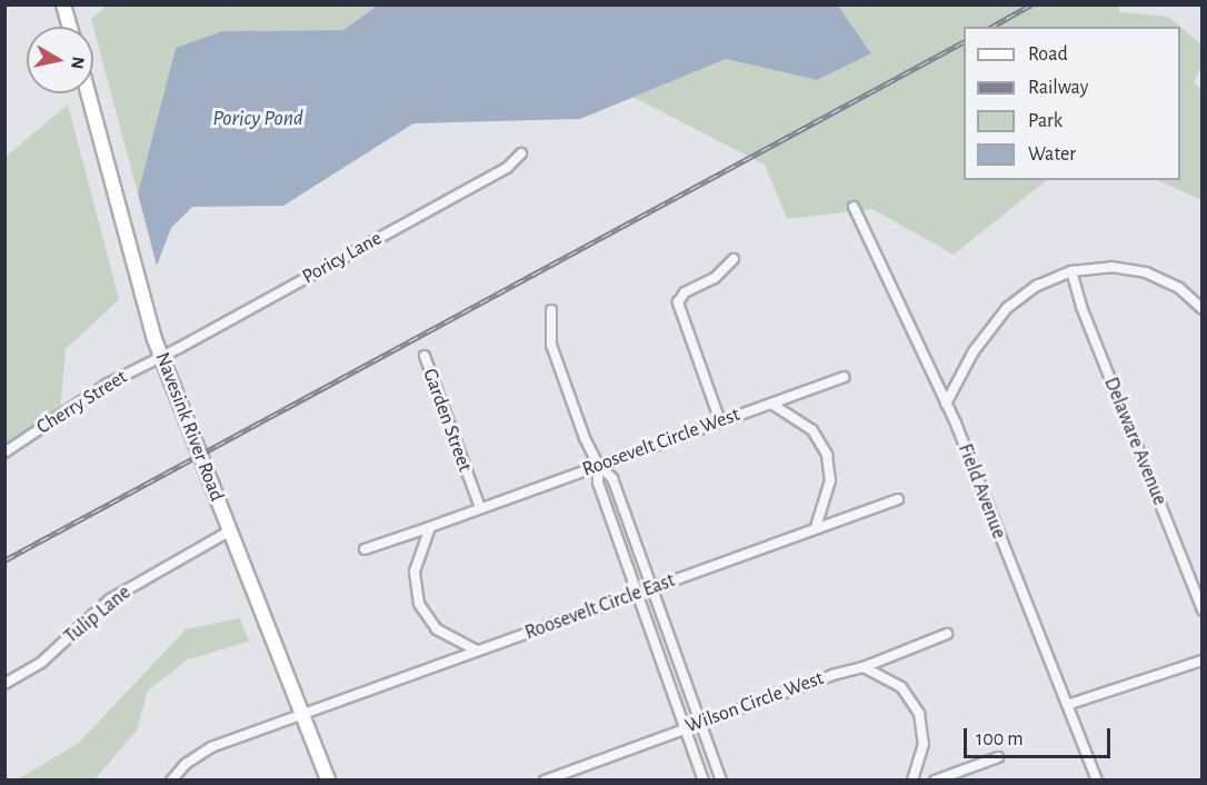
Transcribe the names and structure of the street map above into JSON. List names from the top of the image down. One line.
{"streets":{"main road":["Navesink River Road"],"street":["Poricy Lane","Cherry Street","Garden Street","Delaware Avenue","Roosevelt Circle West","Field Avenue","Roosevelt Circle East","Tulip Lane","Wilson Circle West"]},"crossings":[["Poricy Lane","Cherry Street"],["Poricy Lane","Navesink River Road"],["Cherry Street","Navesink River Road"],["Garden Street","Roosevelt Circle West"],["Navesink River Road","Roosevelt Circle East"],["Navesink River Road","Tulip Lane"]],"water":["Poricy Pond"],"legend":["Road","Railway","Park","Water"],"scale_bar":"100 m","north":"right"}
